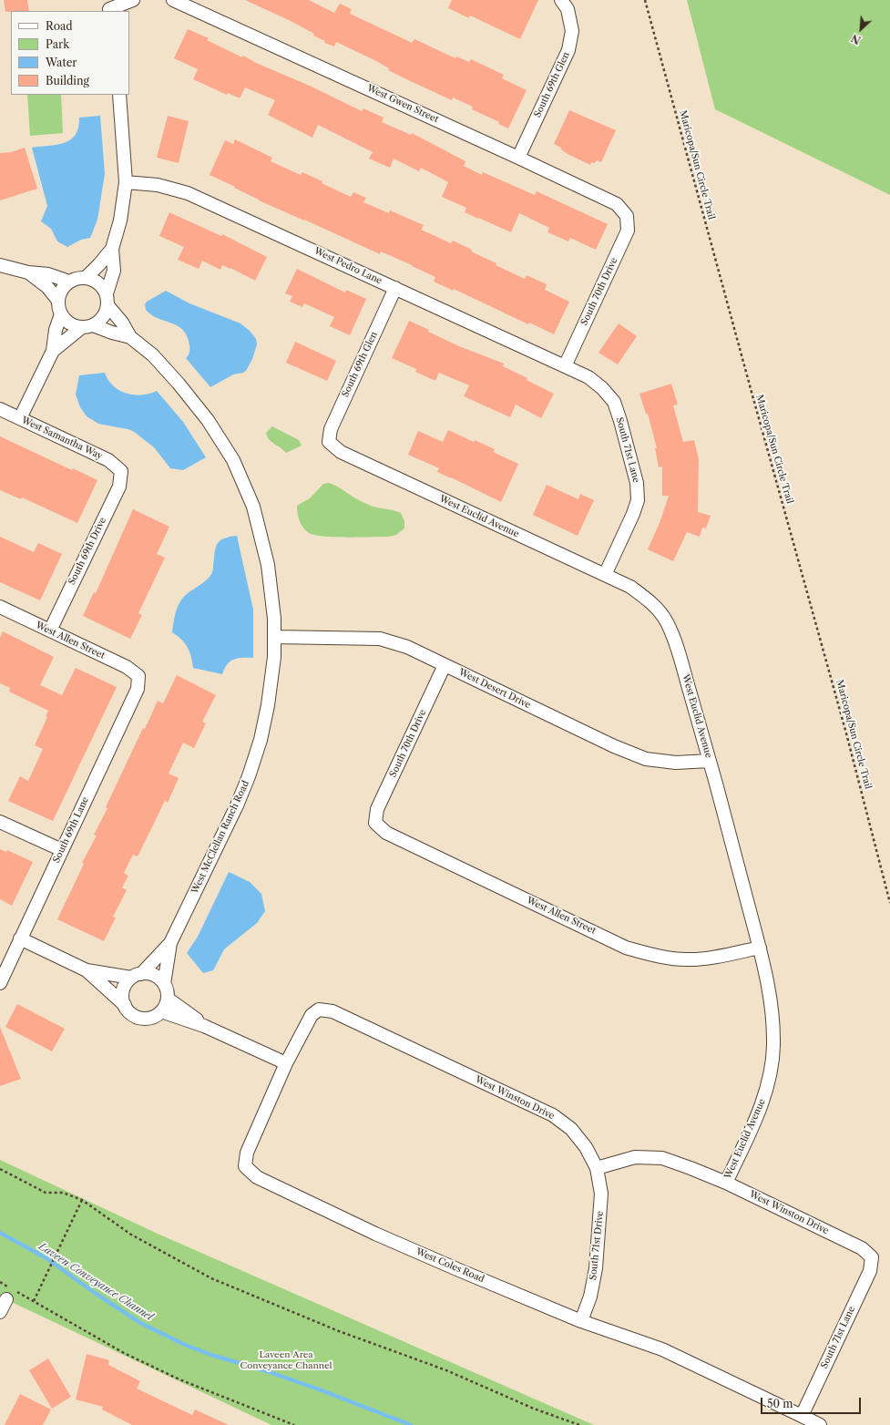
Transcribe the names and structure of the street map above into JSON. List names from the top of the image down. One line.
{"streets":{"street":["South 69th Glen","West Gwen Street","West Pedro Lane","South 70th Drive","West Samantha Way","South 71st Lane","West Euclid Avenue","South 69th Drive","West Allen Street","West Desert Drive","South 69th Lane","West McClellan Ranch Road","West Winston Drive","South 71st Drive","West Coles Road"],"path":["Maricopa/Sun Circle Trail"]},"crossings":[["South 69th Glen","West Gwen Street"],["South 69th Glen","West Pedro Lane"],["South 69th Glen","West Euclid Avenue"],["West Gwen Street","South 70th Drive"],["West Pedro Lane","South 70th Drive"],["West Pedro Lane","South 71st Lane"],["South 70th Drive","South 71st Lane"],["South 70th Drive","West Allen Street"],["South 70th Drive","West Desert Drive"],["West Samantha Way","South 69th Drive"],["South 71st Lane","West Euclid Avenue"],["South 71st Lane","West Winston Drive"],["South 71st Lane","West Coles Road"],["West Euclid Avenue","West Allen Street"],["West Euclid Avenue","West Desert Drive"],["West Euclid Avenue","West Winston Drive"],["South 69th Drive","West Allen Street"],["West Allen Street","South 69th Lane"],["West Desert Drive","West McClellan Ranch Road"],["West Winston Drive","South 71st Drive"],["West Winston Drive","West Coles Road"],["South 71st Drive","West Coles Road"]],"water":["Laveen Conveyance Channel"],"parks":["Laveen Area Conveyance Channel"],"legend":["Road","Park","Water","Building"],"scale_bar":"50 m","north":"bottom left"}
